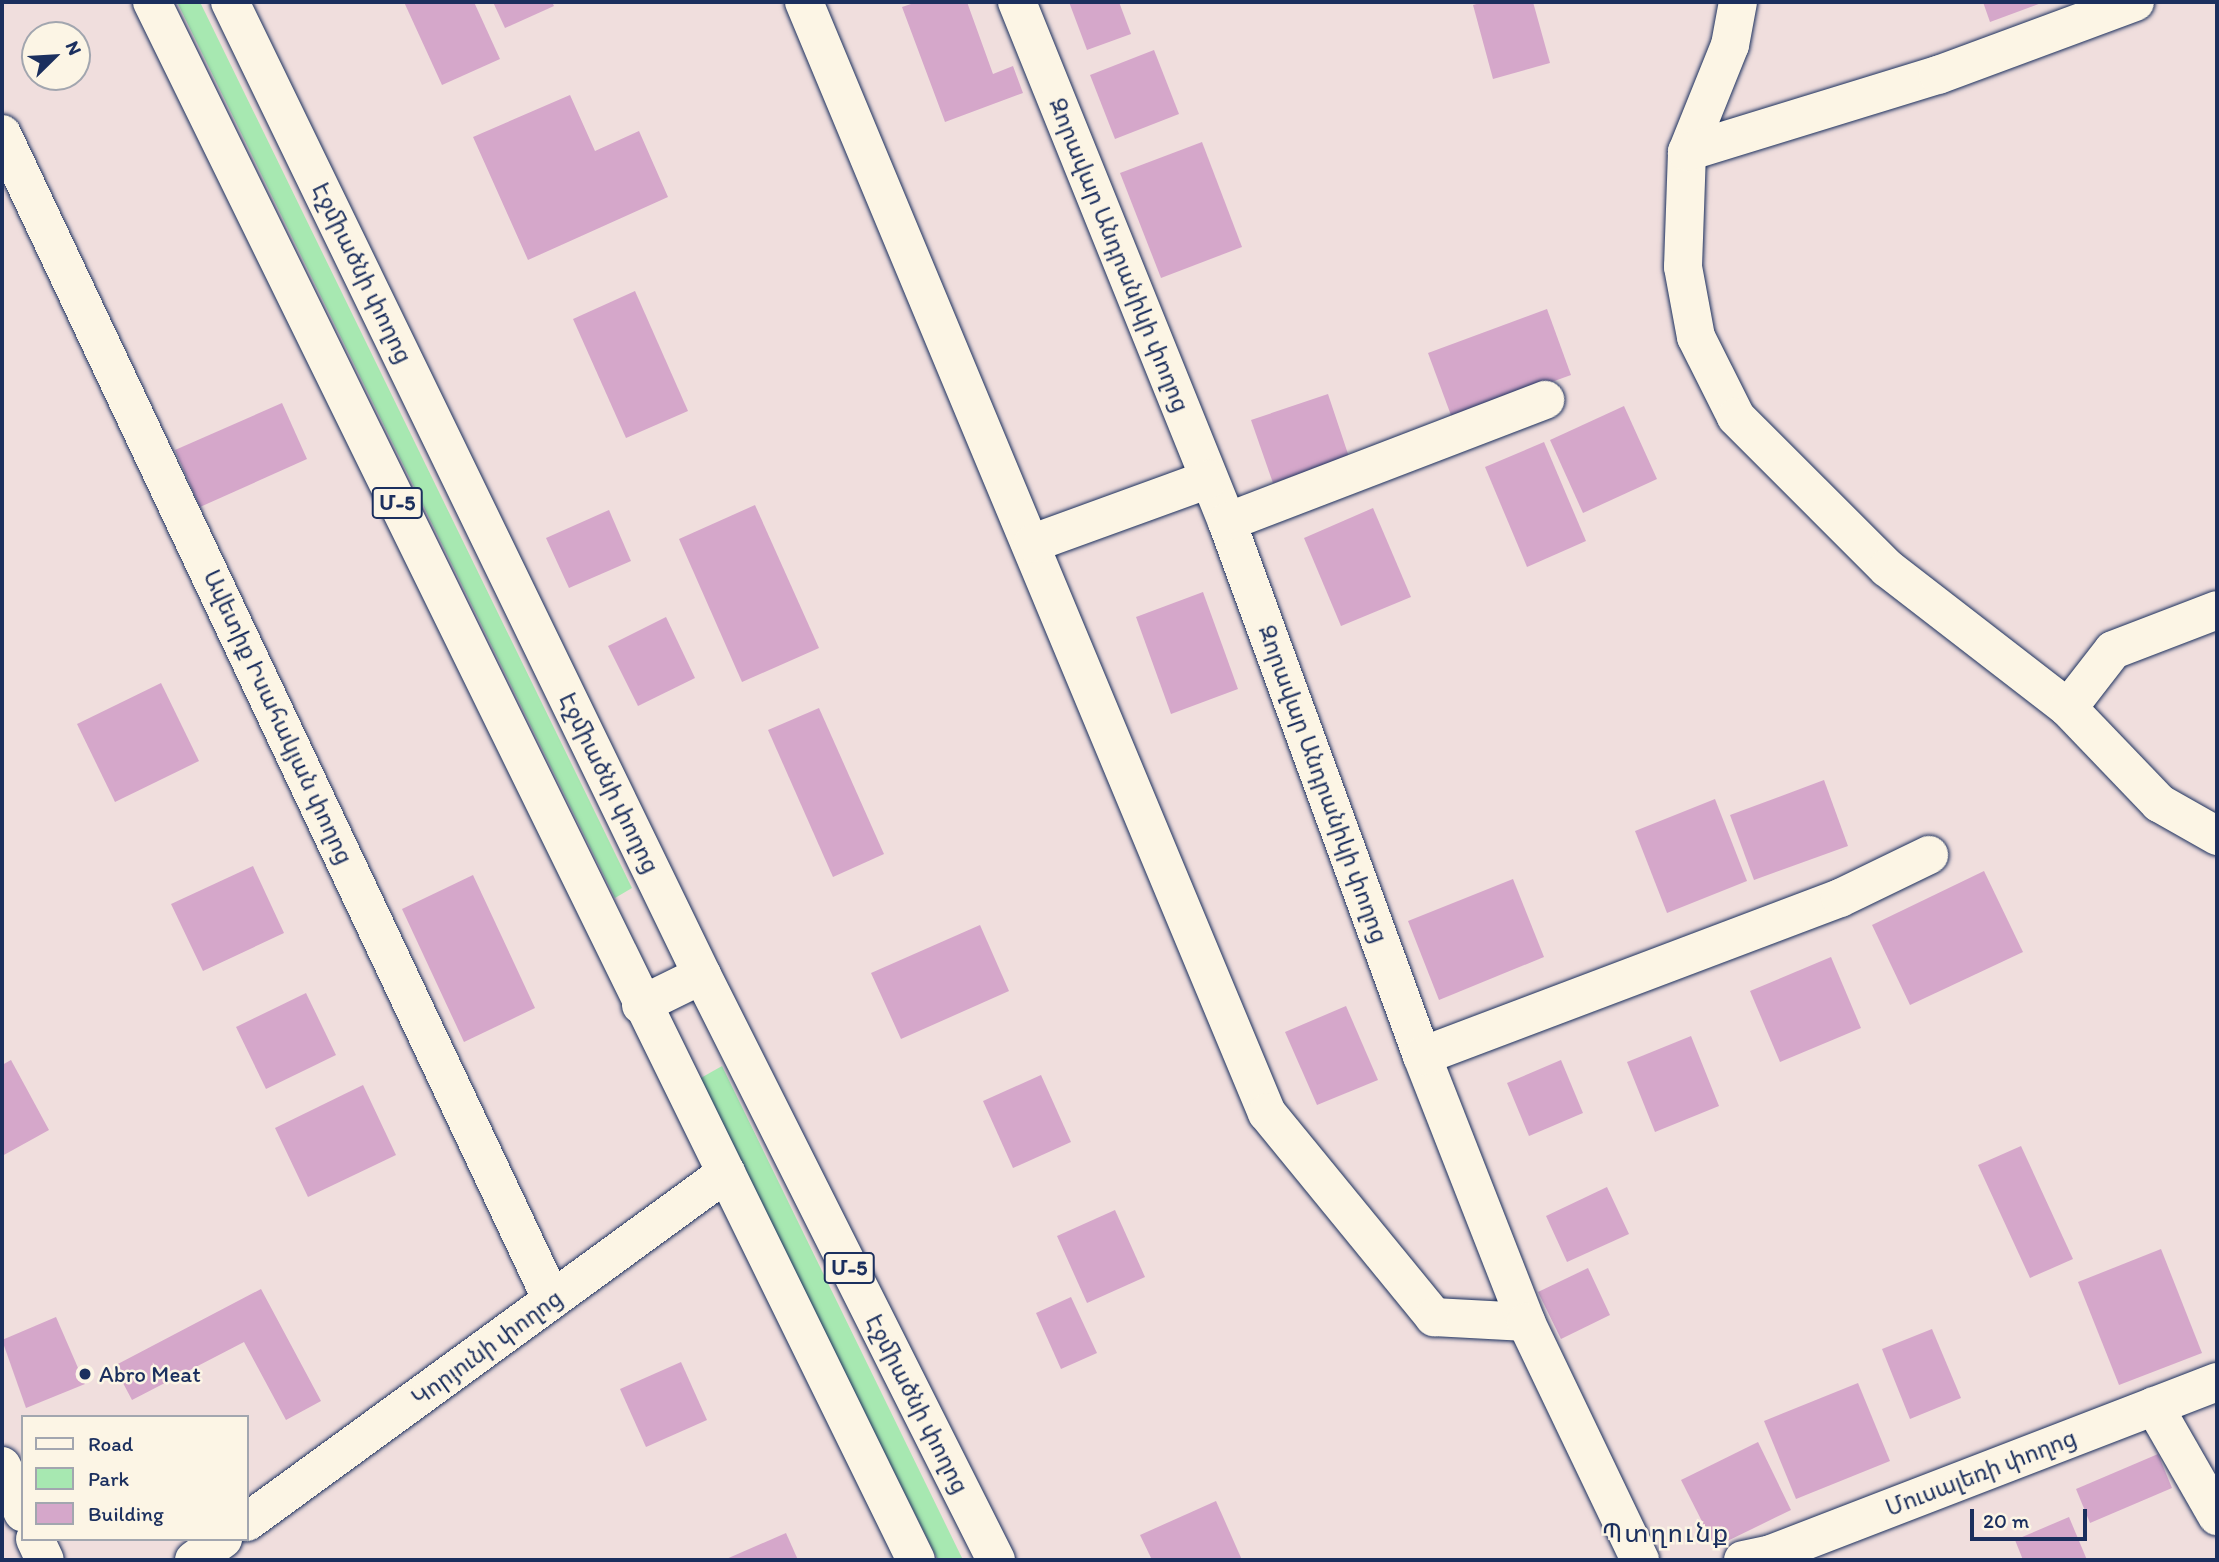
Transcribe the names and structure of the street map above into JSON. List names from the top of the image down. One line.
{"streets":{"main road":["Զորավար Անդրանիկի փողոց","Էջմիածնի փողոց","Մ-5","Ավետիք Իսահակյան փողոց","Կորյունի փողոց","Մուսալեռի փողոց"]},"crossings":[["Մ-5","Կորյունի փողոց"],["Ավետիք Իսահակյան փողոց","Կորյունի փողոց"]],"districts":["Պտղունք"],"places":["Abro Meat"],"legend":["Road","Park","Building"],"scale_bar":"20 m","north":"top right"}
